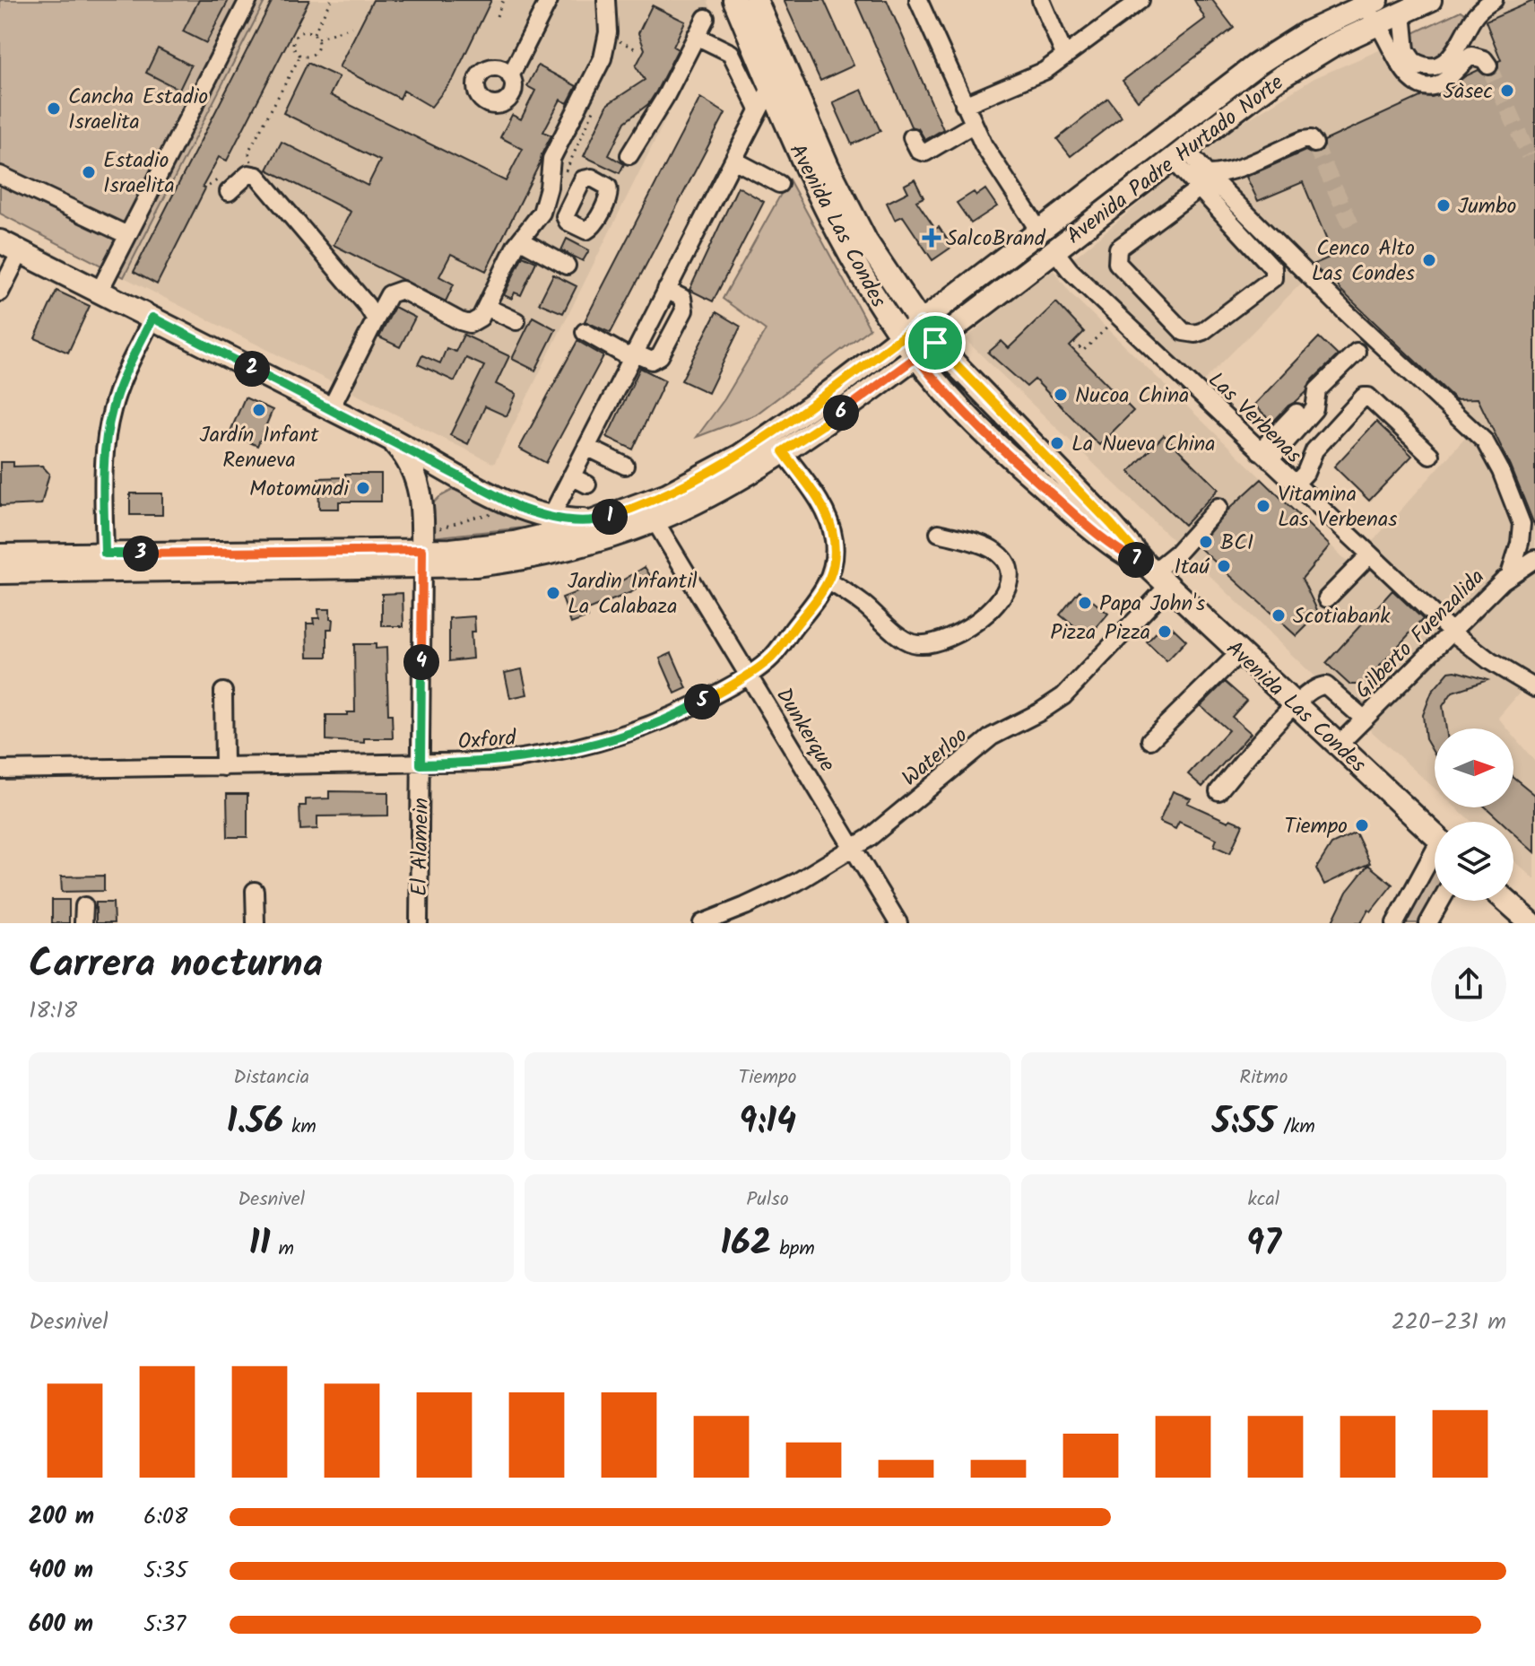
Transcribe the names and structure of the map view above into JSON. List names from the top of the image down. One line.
{"streets":{"main road":["Avenida Padre Hurtado Norte","Avenida Las Condes","El Alamein"],"street":["Las Verbenas","Gilberto Fuenzalida","Dunkerque","Oxford","Waterloo"]},"crossings":[["Avenida Padre Hurtado Norte","Avenida Las Condes"],["Avenida Padre Hurtado Norte","Las Verbenas"],["Avenida Padre Hurtado Norte","Dunkerque"],["Avenida Padre Hurtado Norte","Oxford"],["Avenida Padre Hurtado Norte","El Alamein"],["Avenida Las Condes","Gilberto Fuenzalida"],["Avenida Las Condes","Waterloo"],["Las Verbenas","Gilberto Fuenzalida"],["Dunkerque","Oxford"],["Dunkerque","Waterloo"],["Oxford","El Alamein"]],"places":{"other":["5àsec","Cancha Estadio Israelita","Estadio Israelita","Jumbo","Cenco Alto Las Condes","Nucoa China","Jardín Infant Renueva","La Nueva China","Motomundi","Vitamina Las Verbenas","BCI","Itaú","Jardin Infantil La Calabaza","Papa John's","Scotiabank","Pizza Pizza","Tiempo"],"health":["SalcoBrand"]},"north":"right","page":{"pins":["2","6","1","3","7","4","5"],"heading":["Carrera nocturna","18:18"],"stats":[["Distancia","1.56 km"],["Tiempo","9:14"],["Ritmo","5:55 /km"],["Desnivel","11 m"],["Pulso","162 bpm"],["kcal","97"]],"chart":["Desnivel","220–231 m"],"list":[{"name":"200 m","note":"6:08"},{"name":"400 m","note":"5:35"},{"name":"600 m","note":"5:37"}]}}
